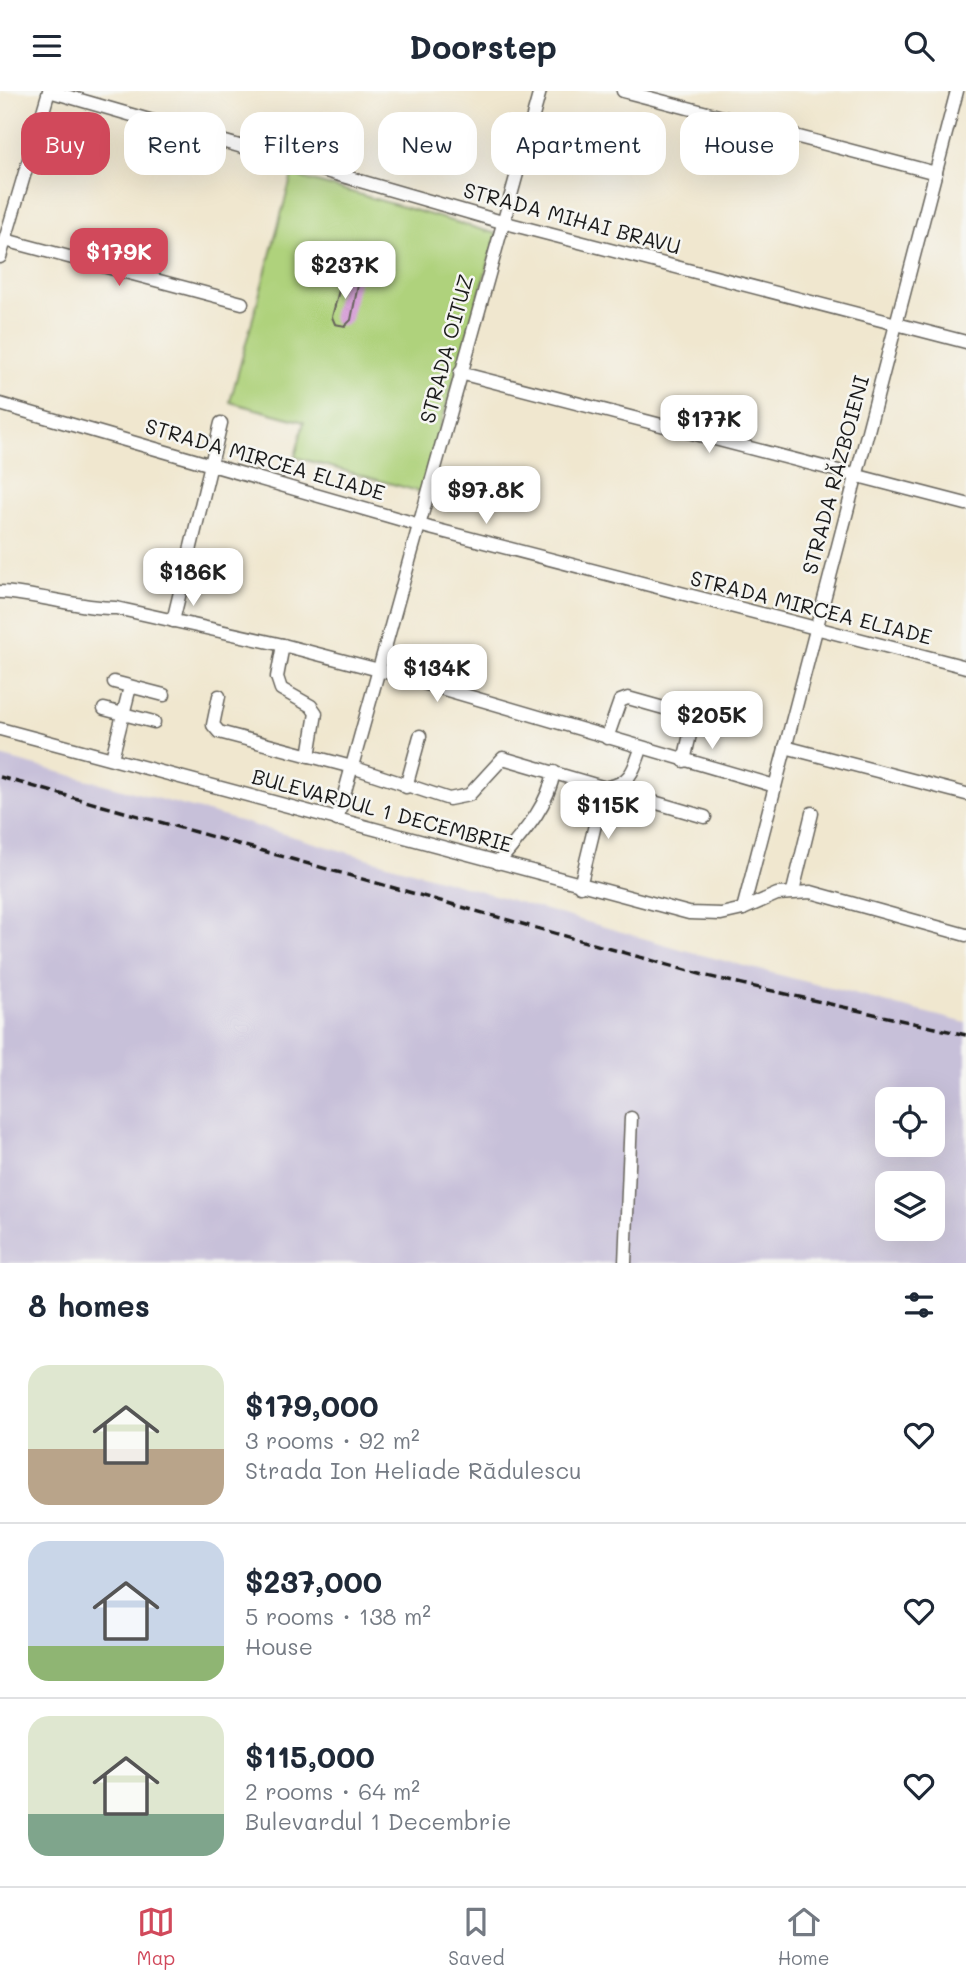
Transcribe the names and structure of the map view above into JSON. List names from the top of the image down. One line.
{"streets":{"street":["STRADA MIHAI BRAVU","STRADA OITUZ","STRADA MIRCEA ELIADE","STRADA RĂZBOIENI","BULEVARDUL 1 DECEMBRIE"]},"crossings":[["STRADA MIHAI BRAVU","STRADA OITUZ"],["STRADA MIHAI BRAVU","STRADA RĂZBOIENI"],["STRADA OITUZ","STRADA MIRCEA ELIADE"],["STRADA OITUZ","BULEVARDUL 1 DECEMBRIE"],["STRADA MIRCEA ELIADE","STRADA RĂZBOIENI"],["STRADA RĂZBOIENI","BULEVARDUL 1 DECEMBRIE"]],"page":{"header":"Doorstep","chip":["Buy","Rent","Filters","New","Apartment","House"],"price":["$179K","$237K","$177K","$97.8K","$186K","$134K","$205K","$115K"],"heading":"8 homes","list":[{"name":"$179,000","note":"3 rooms · 92 m² · Strada Ion Heliade Rădulescu"},{"name":"$237,000","note":"5 rooms · 138 m² · House"},{"name":"$115,000","note":"2 rooms · 64 m² · Bulevardul 1 Decembrie"}],"tabs":["Map","Saved","Home"]}}
